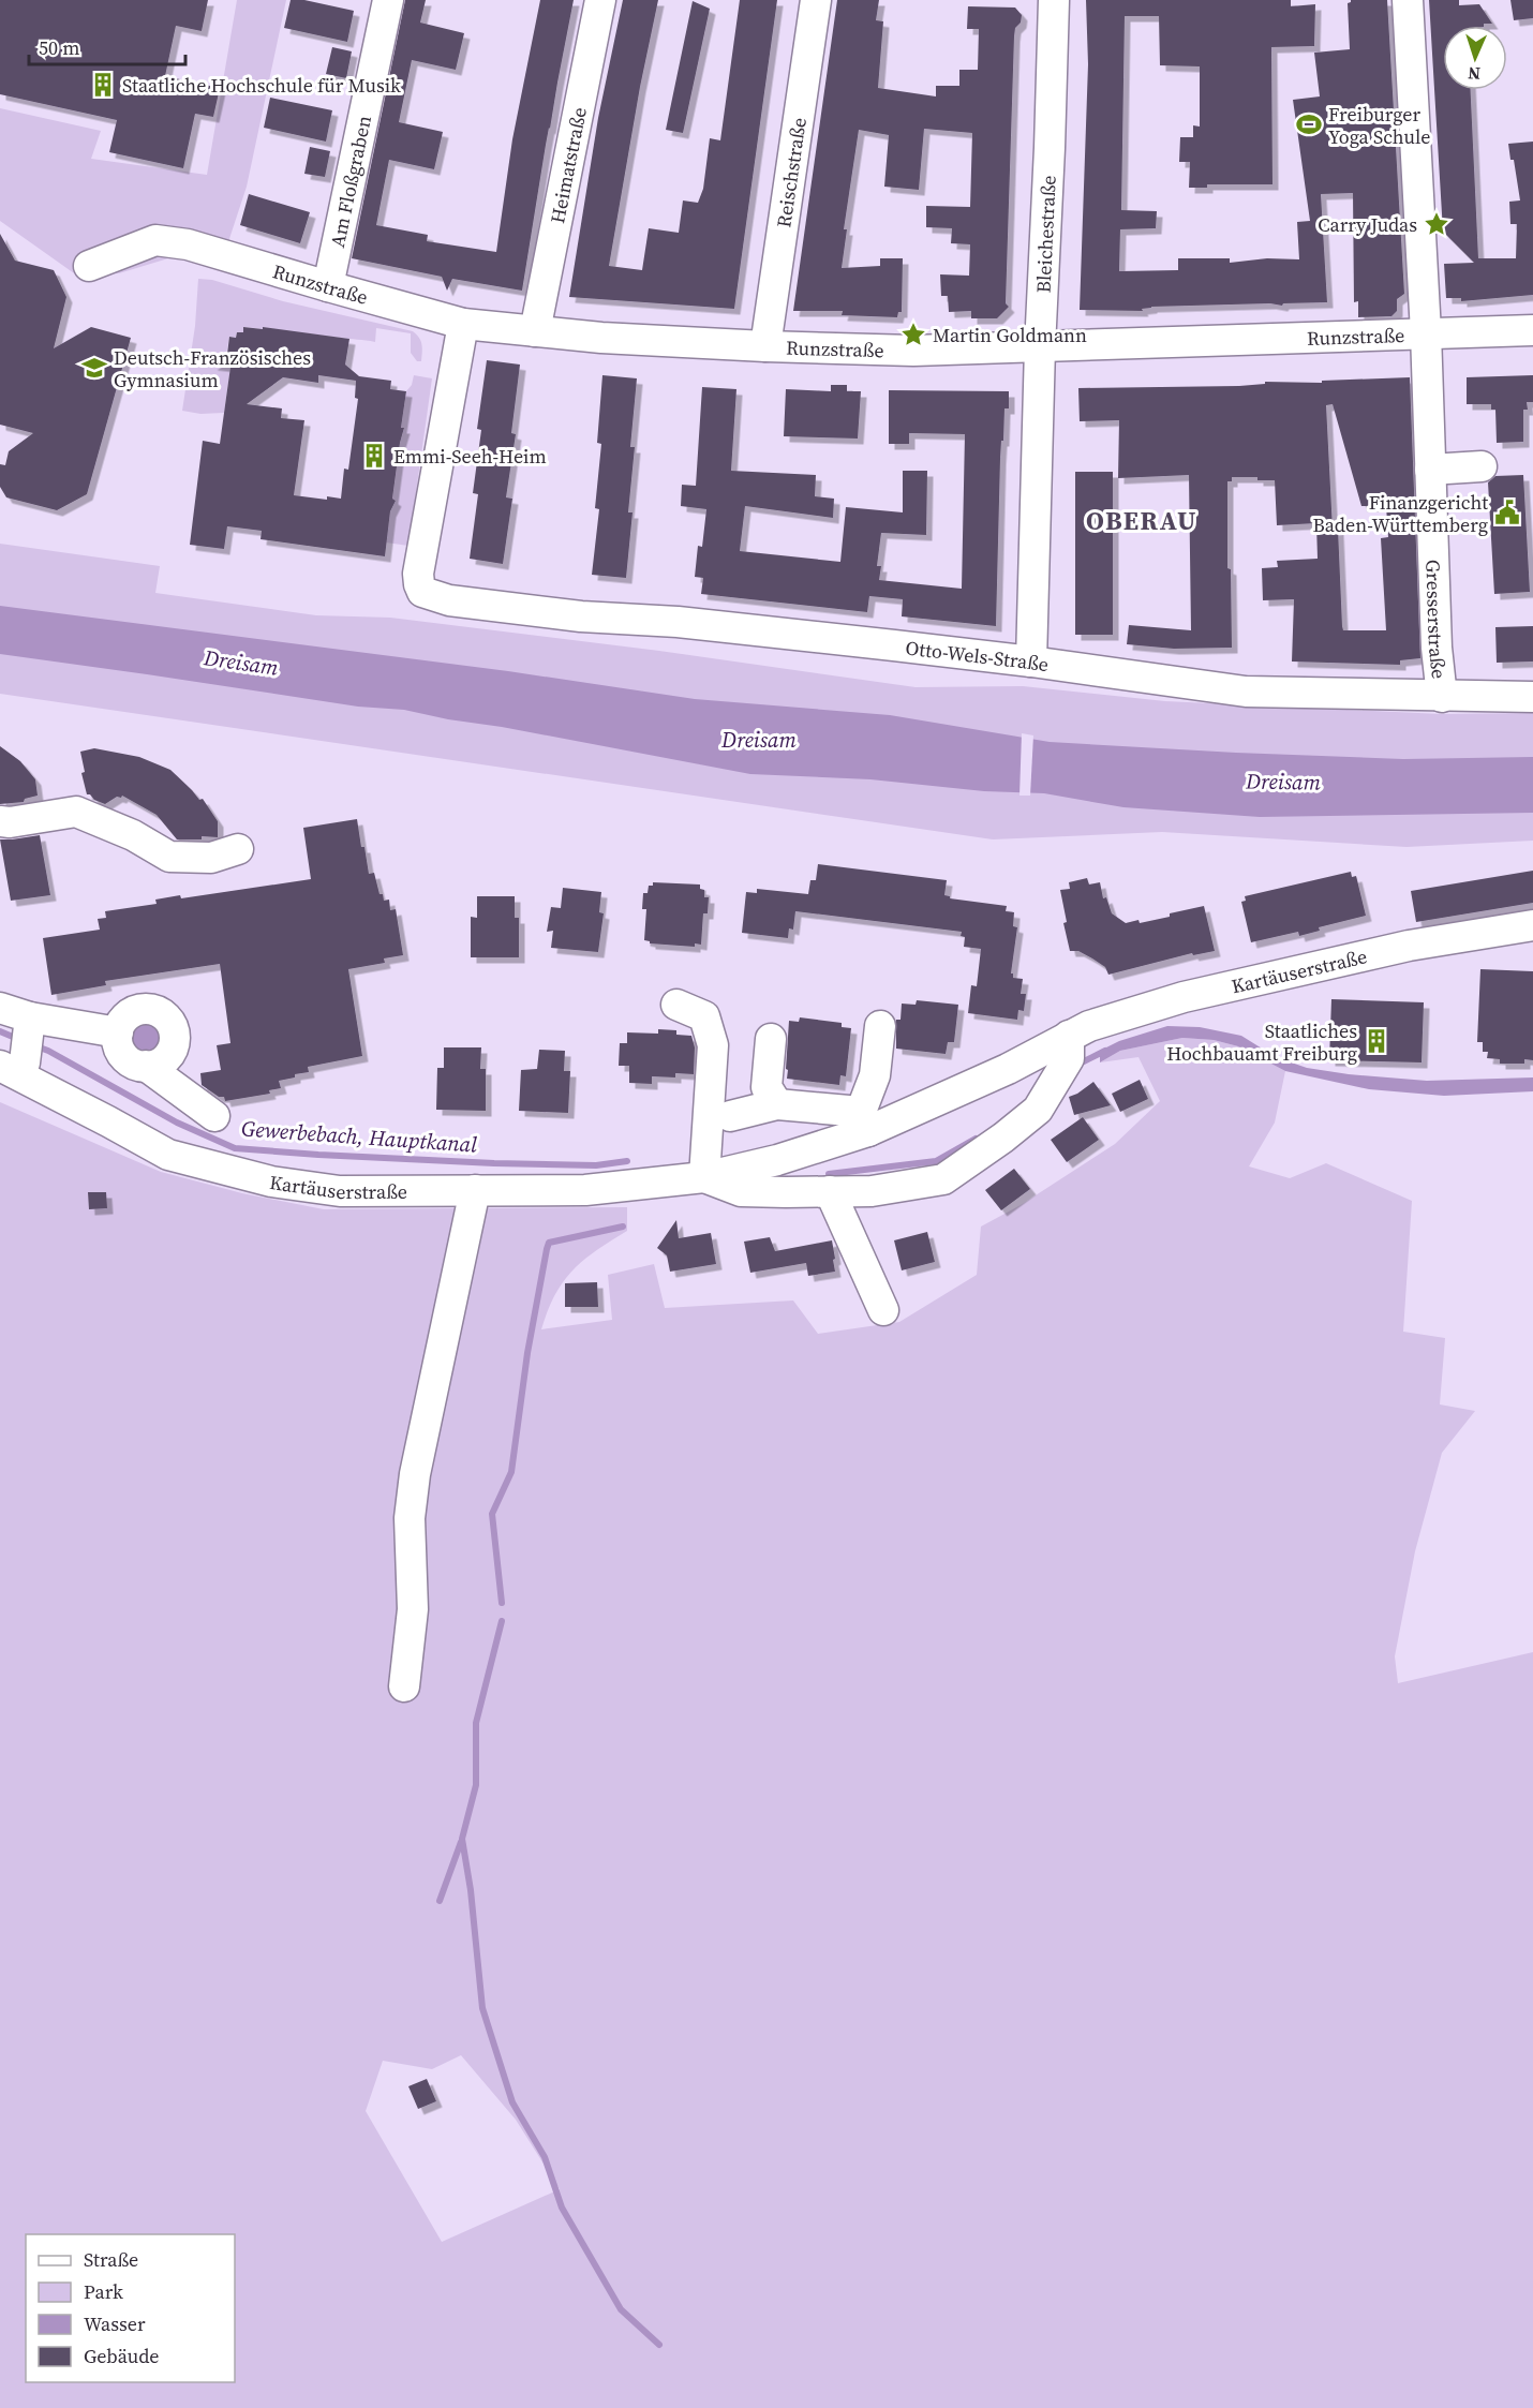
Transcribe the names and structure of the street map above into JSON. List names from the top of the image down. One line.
{"streets":{"street":["Heimatstraße","Reischstraße","Am Floßgraben","Bleichestraße","Runzstraße","Gresserstraße","Otto-Wels-Straße","Kartäuserstraße"]},"crossings":[["Heimatstraße","Runzstraße"],["Reischstraße","Runzstraße"],["Am Floßgraben","Runzstraße"],["Bleichestraße","Runzstraße"],["Bleichestraße","Otto-Wels-Straße"],["Runzstraße","Gresserstraße"],["Runzstraße","Otto-Wels-Straße"],["Gresserstraße","Otto-Wels-Straße"]],"districts":["OBERAU"],"water":["Dreisam","Gewerbebach, Hauptkanal"],"places":{"building":["Staatliche Hochschule für Musik","Emmi-Seeh-Heim","Staatliches Hochbauamt Freiburg"],"sports":["Freiburger Yoga Schule"],"place":["Carry Judas","Martin Goldmann"],"school or university":["Deutsch-Französisches Gymnasium"],"public building":["Finanzgericht Baden-Württemberg"]},"legend":["Straße","Park","Wasser","Gebäude"],"scale_bar":"50 m","north":"bottom"}
